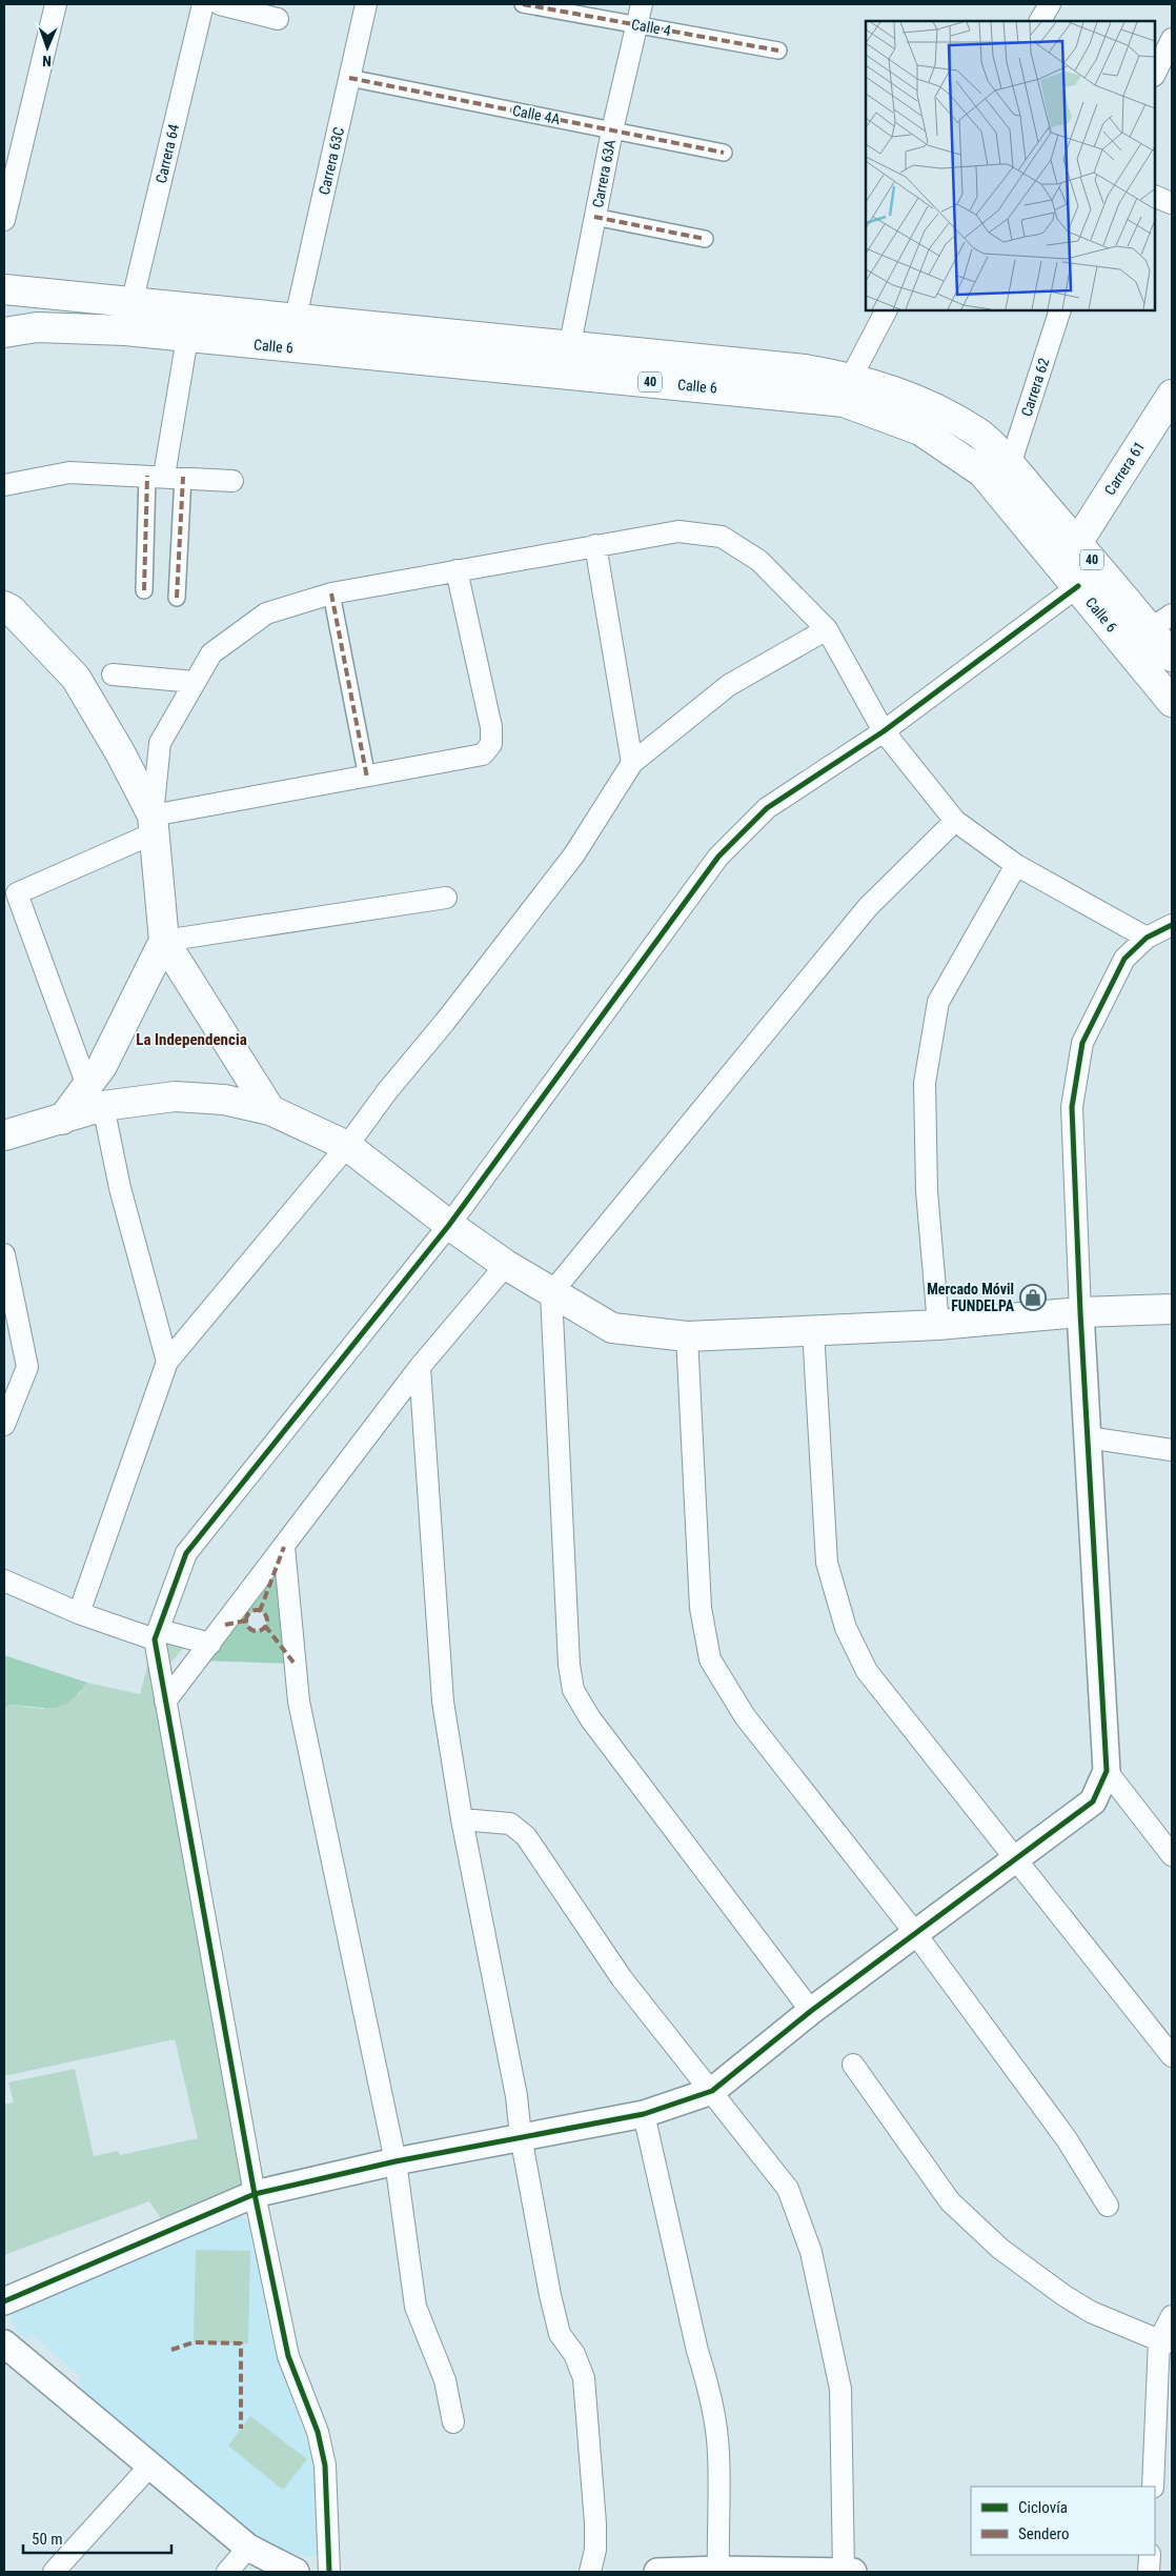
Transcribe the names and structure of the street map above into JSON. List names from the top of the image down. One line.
{"streets":{"main road":["Calle 6","40","Carrera 61"],"street":["Calle 4","Calle 4A","Carrera 64","Carrera 63C","Carrera 63A","Carrera 62"]},"crossings":[["Calle 4","Carrera 63A"],["Calle 4A","Carrera 63C"],["Calle 4A","Carrera 63A"],["Carrera 64","Calle 6"],["Carrera 63C","Calle 6"],["Carrera 63A","Calle 6"],["Calle 6","Carrera 62"],["Calle 6","Carrera 61"]],"districts":["La Independencia"],"places":{"shop":["Mercado Móvil FUNDELPA"]},"legend":["Ciclovía","Sendero"],"scale_bar":"50 m","north":"bottom"}
